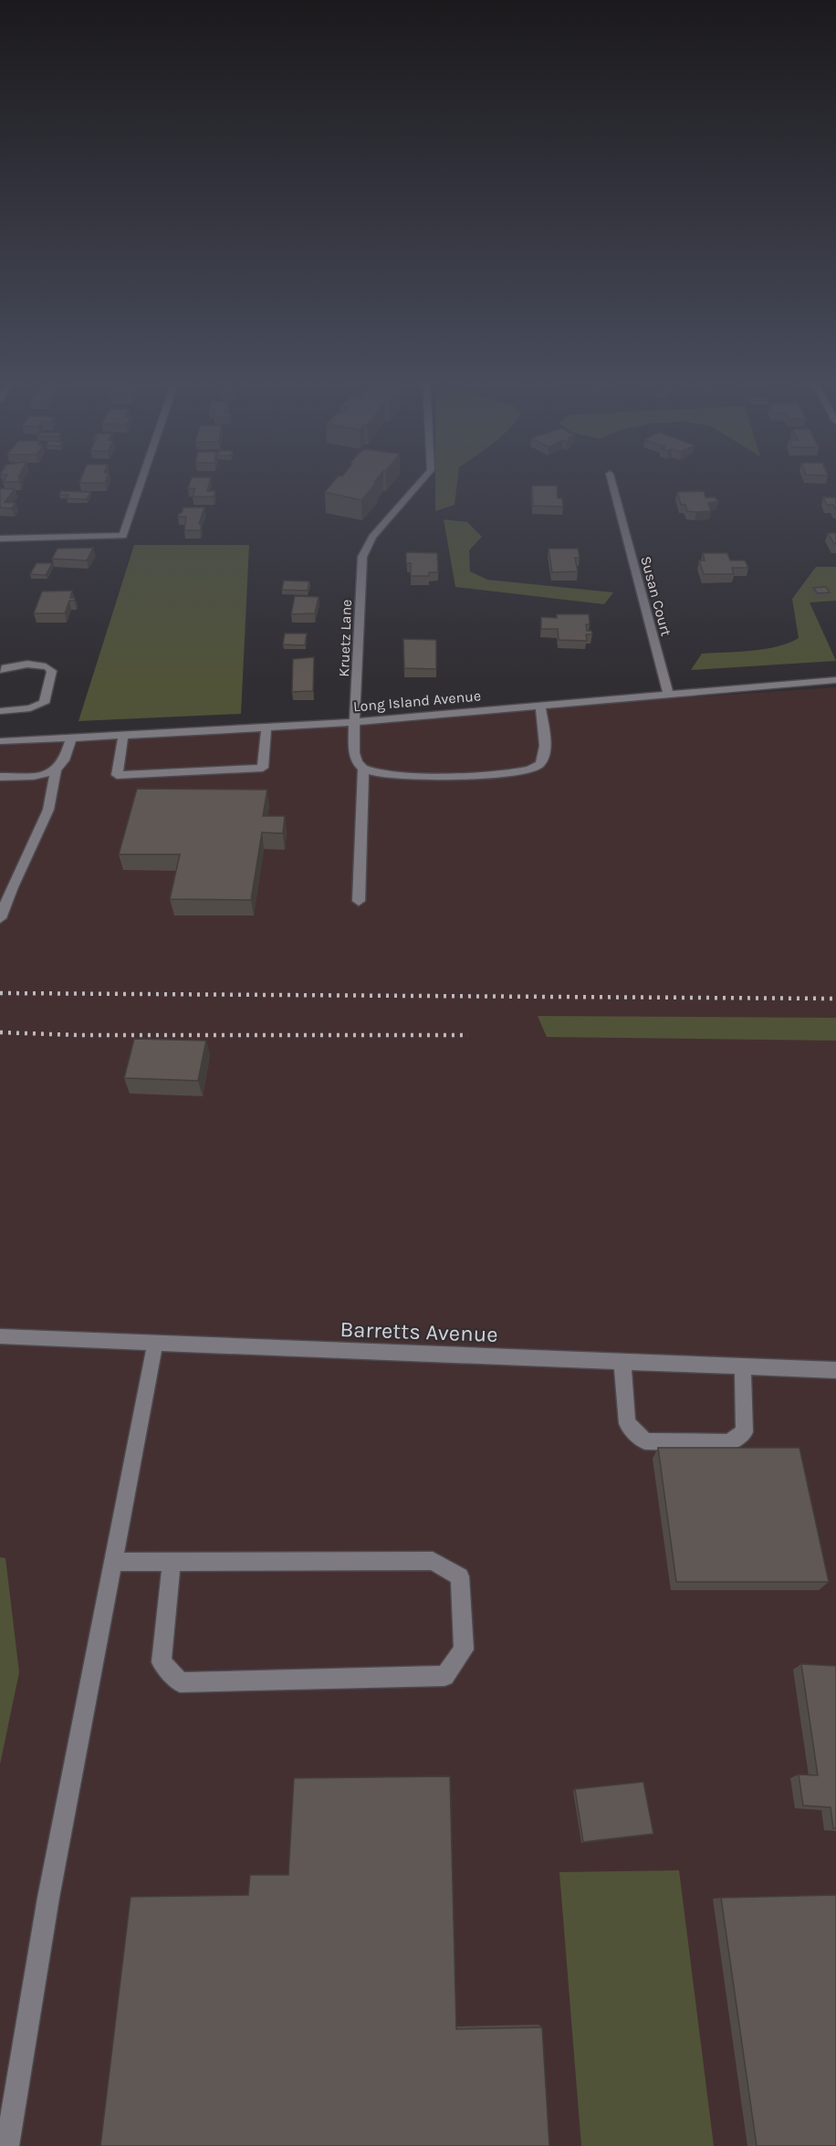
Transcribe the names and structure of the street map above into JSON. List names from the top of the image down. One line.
{"streets":{"street":["Susan Court","Kruetz Lane","Long Island Avenue","Barretts Avenue"]},"crossings":[["Susan Court","Long Island Avenue"],["Kruetz Lane","Long Island Avenue"]]}
